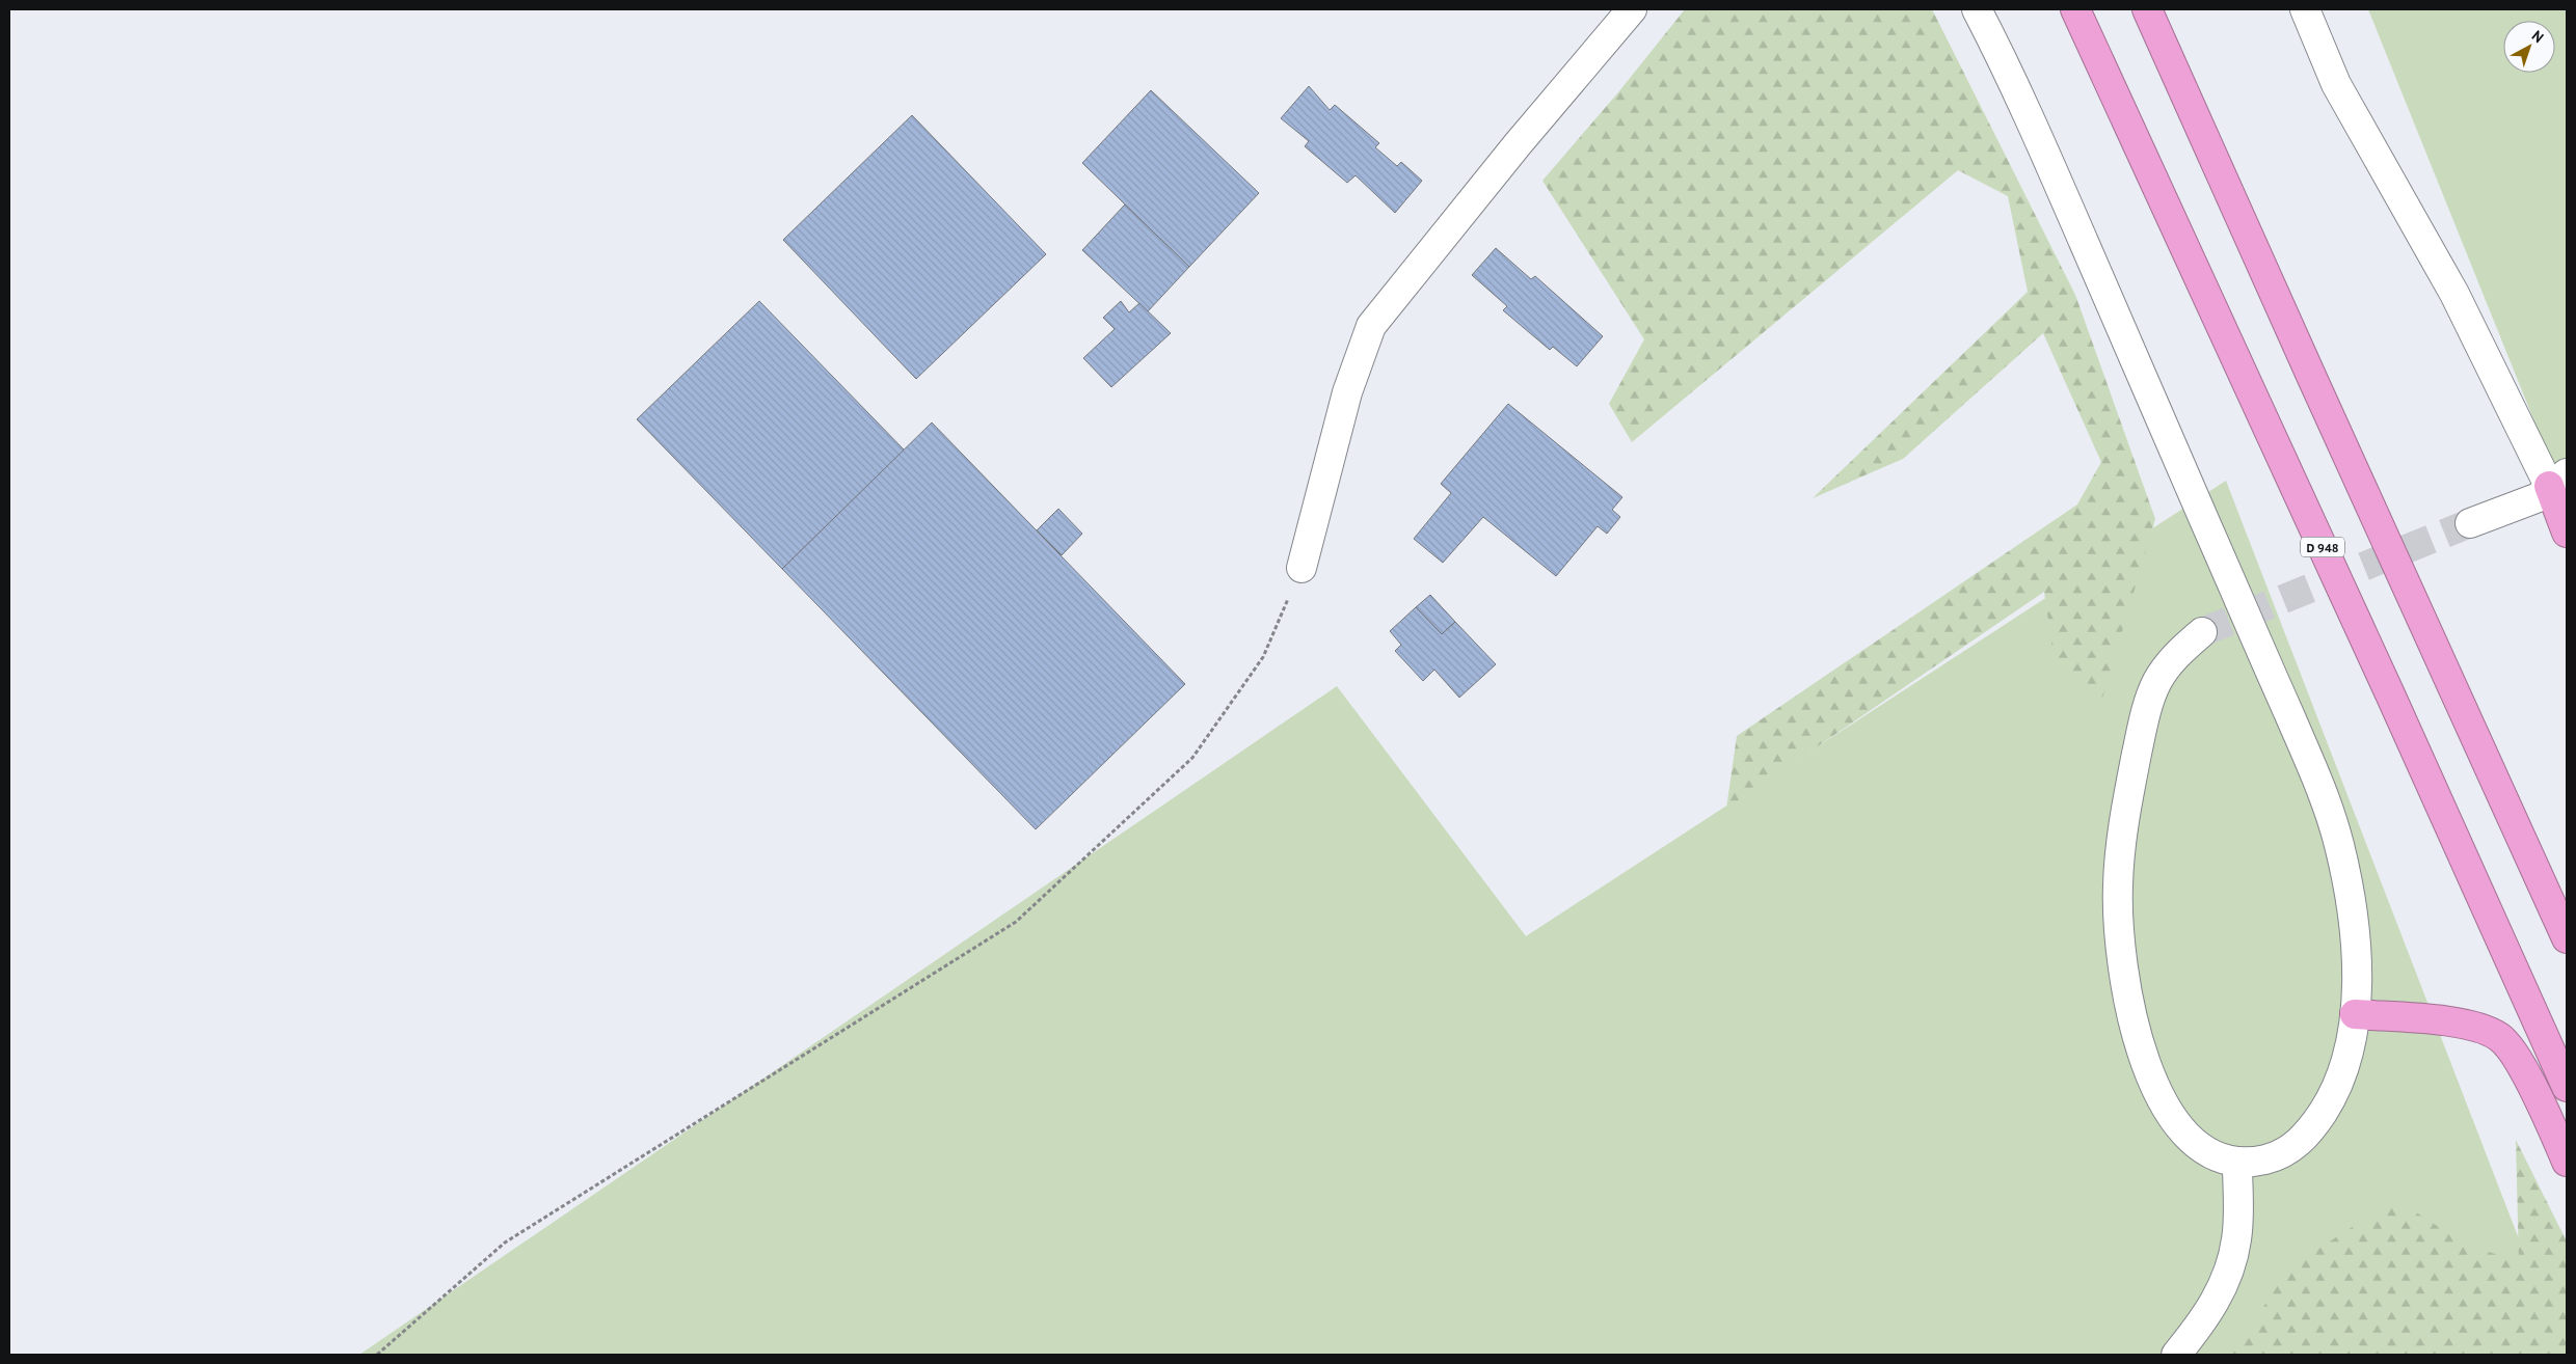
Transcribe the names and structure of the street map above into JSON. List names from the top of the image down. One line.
{"streets":{"highway":["D 948"]},"north":"top right"}
